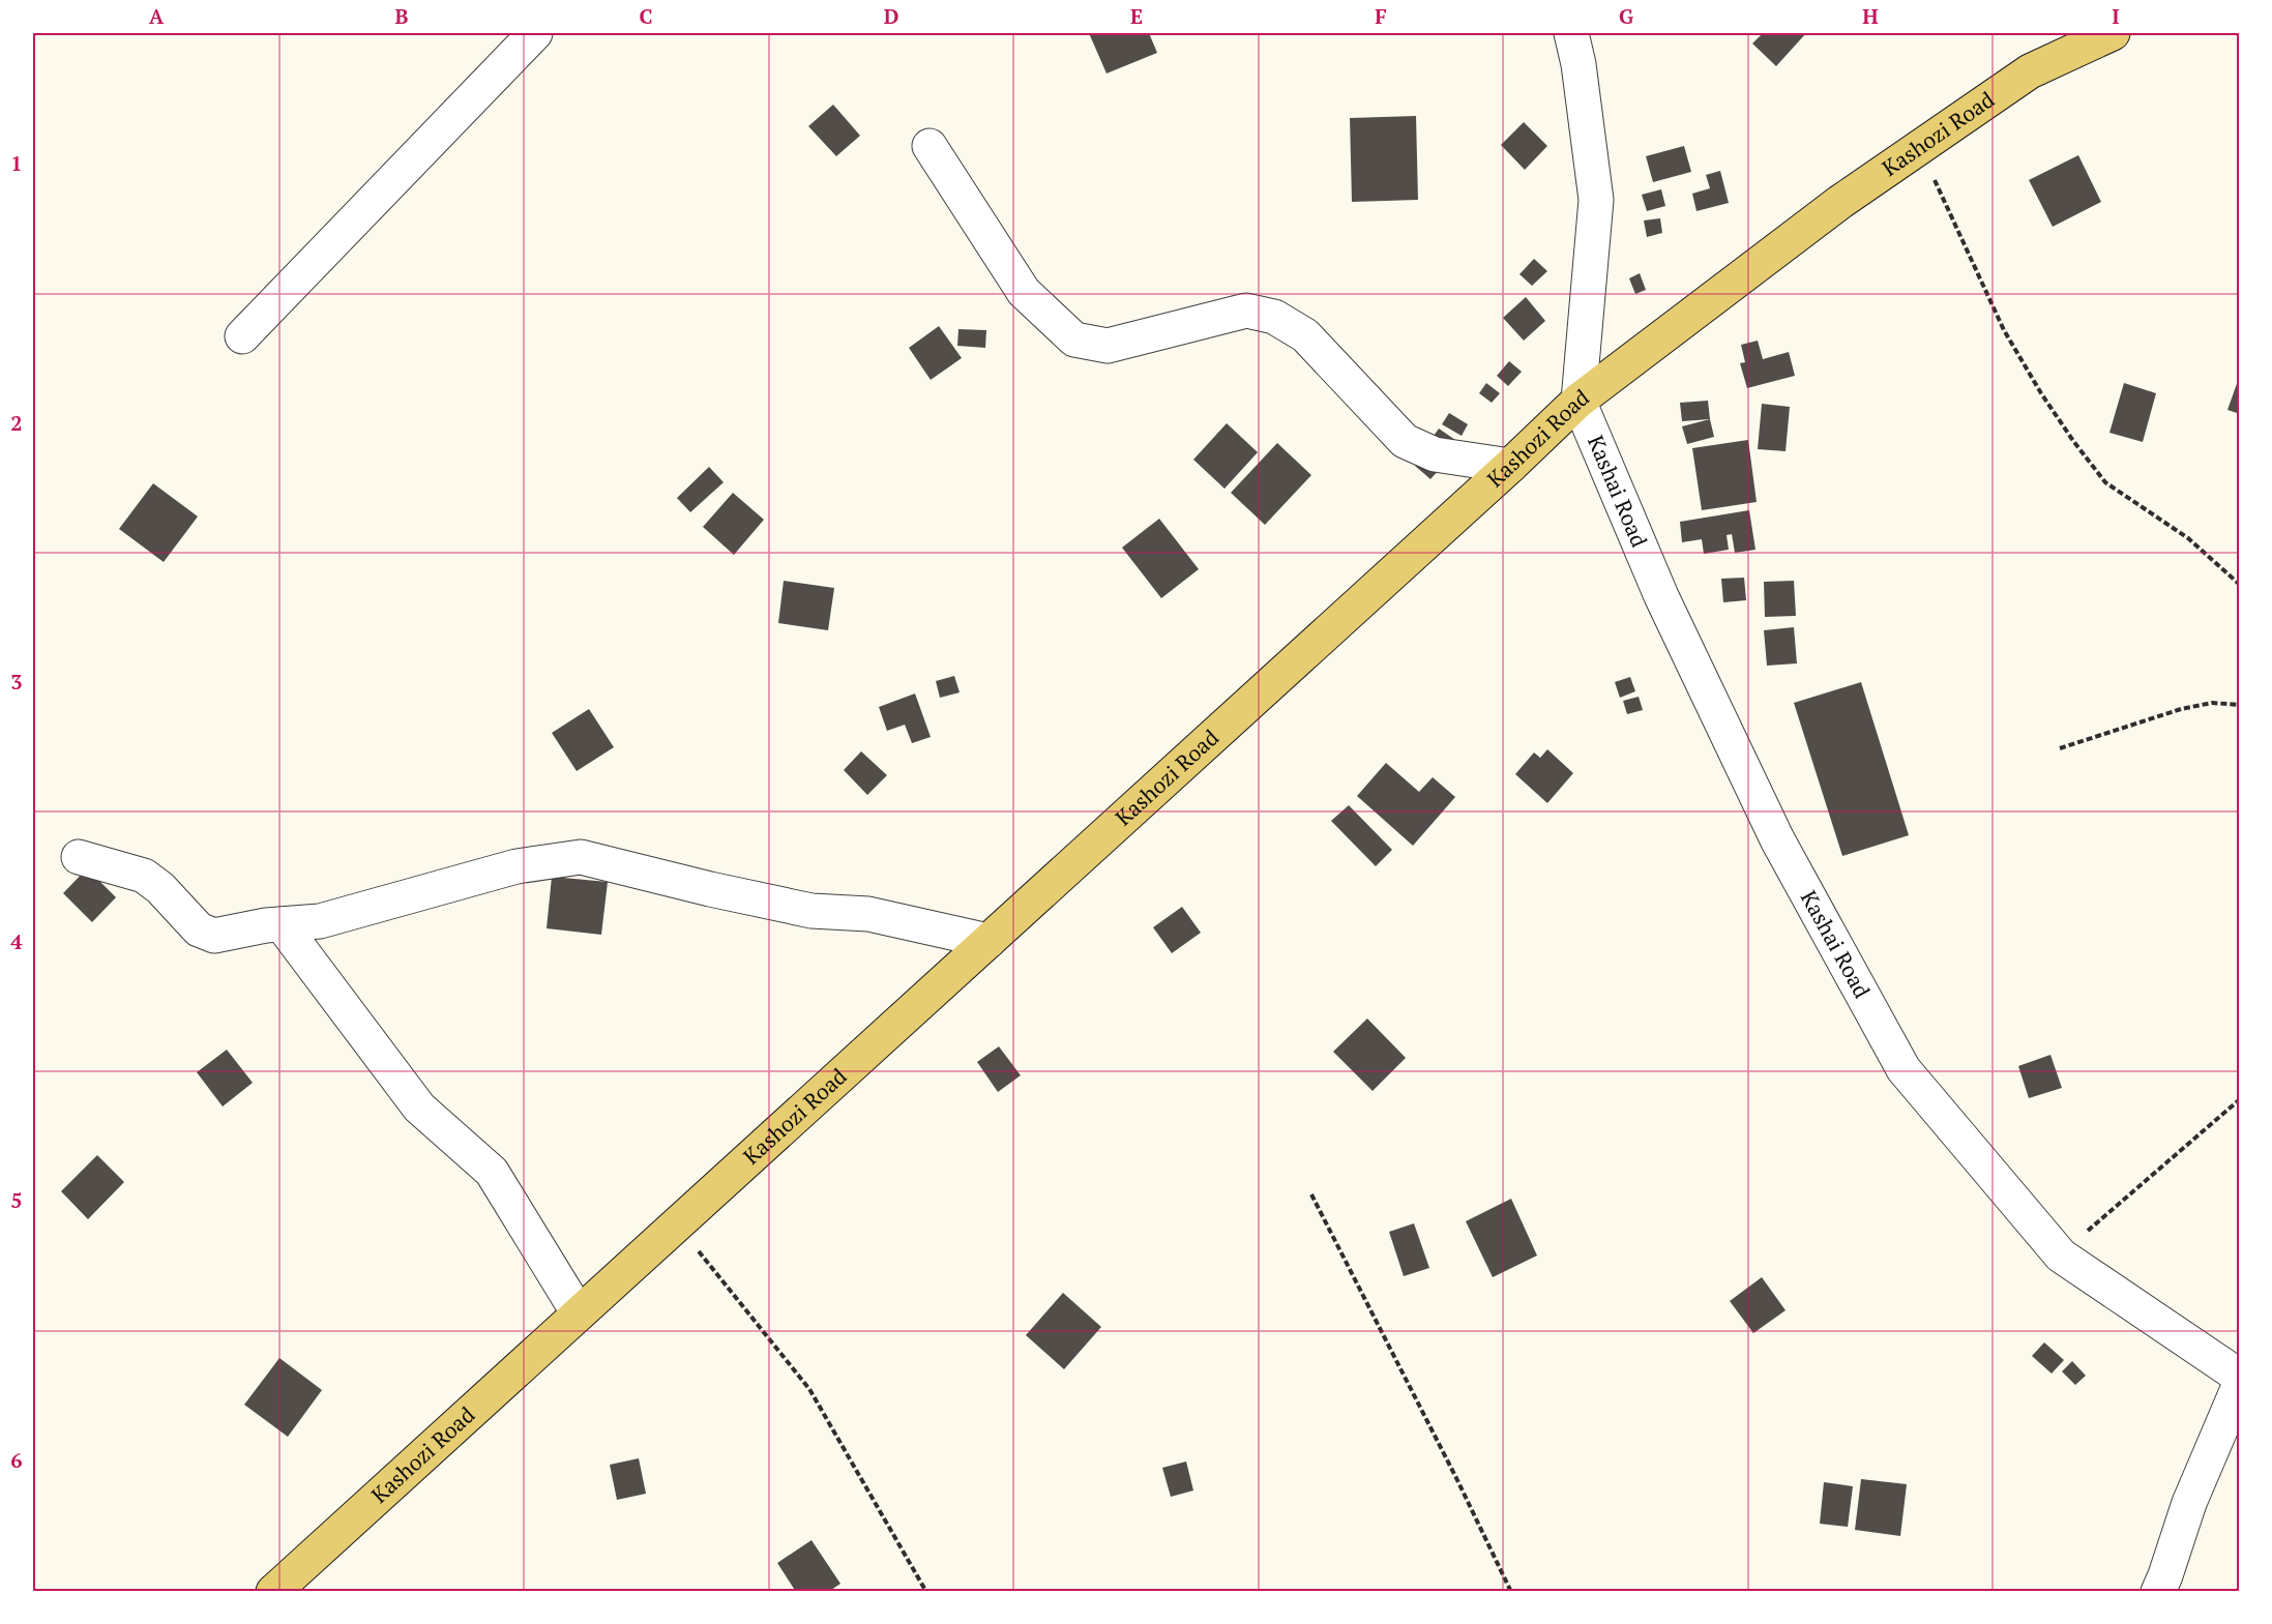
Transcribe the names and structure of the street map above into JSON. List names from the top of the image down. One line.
{"streets":{"main road":["Kashozi Road"],"street":["Kashai Road"]},"crossings":[["Kashozi Road","Kashai Road"]],"grid":{"columns":["A","B","C","D","E","F","G","H","I"],"rows":["1","2","3","4","5","6"]}}
